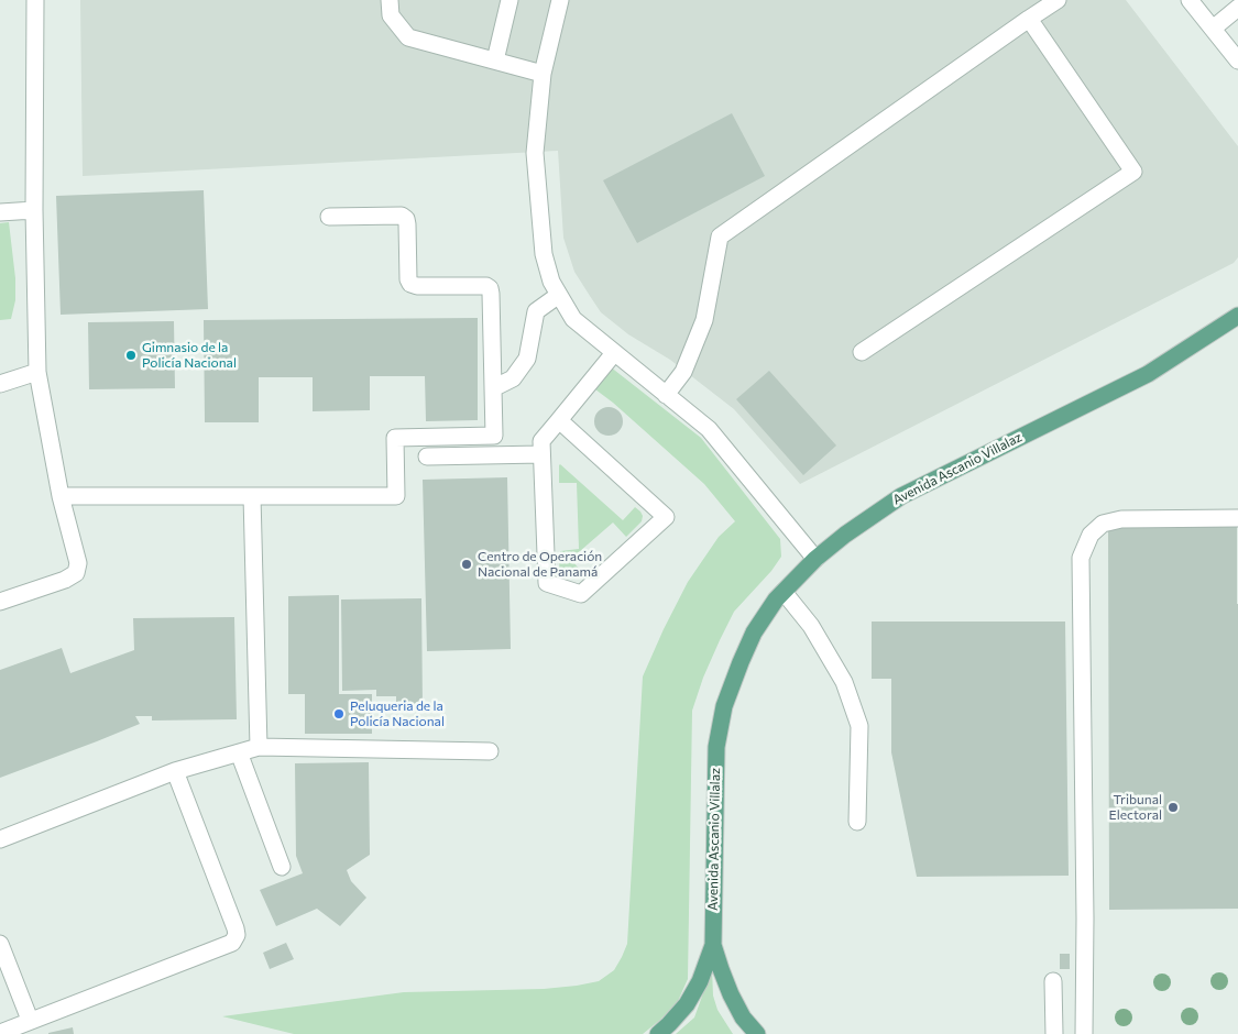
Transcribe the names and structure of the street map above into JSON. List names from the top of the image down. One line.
{"streets":{"main road":["Avenida Ascanio Villalaz"]},"places":["Gimnasio de la Policía Nacional","Centro de Operación Nacional de Panamá","Peluqueria de la Policía Nacional","Tribunal Electoral"]}
